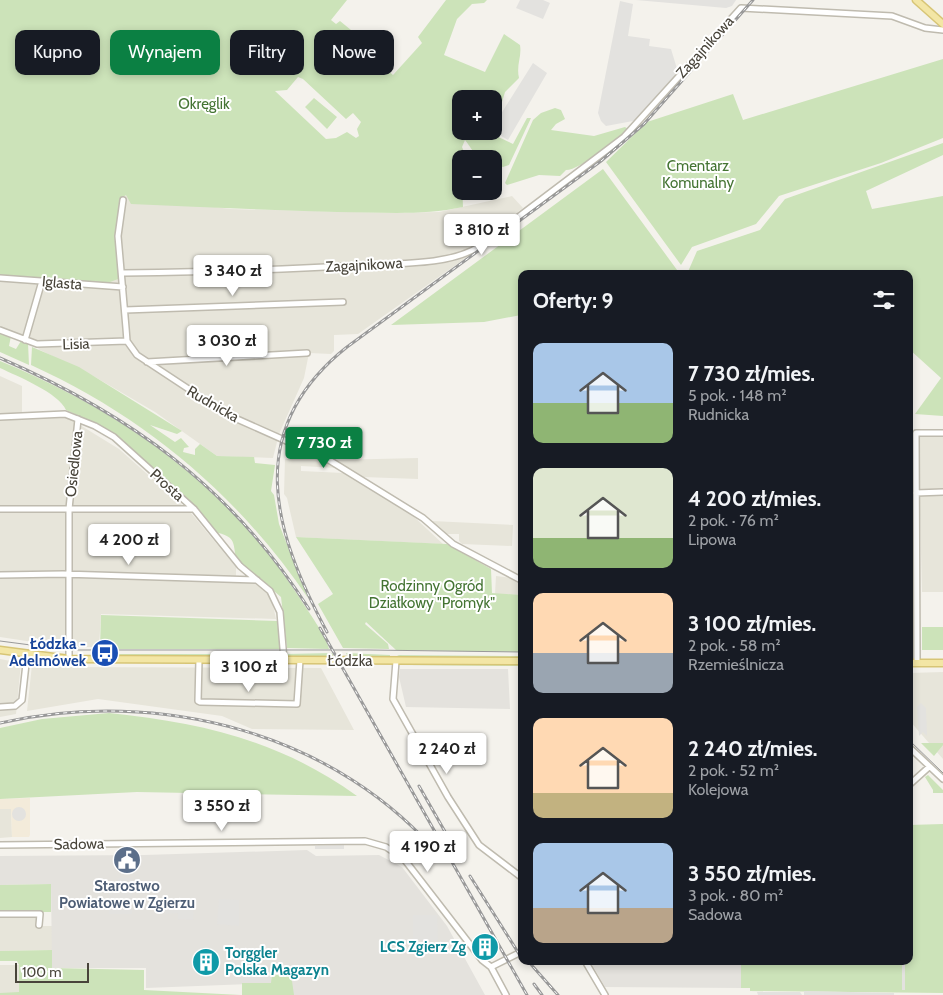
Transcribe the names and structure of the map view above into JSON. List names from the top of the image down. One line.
{"streets":{"main road":["Łódzka"],"street":["Zagajnikowa","Iglasta","Lisia","Rudnicka","Osiedlowa","Prosta","Sadowa"]},"crossings":[["Lisia","Rudnicka"],["Osiedlowa","Prosta"],["Osiedlowa","Łódzka"],["Prosta","Łódzka"]],"parks":["Okręglik","Cmentarz Komunalny","Rodzinny Ogród Działkowy \"Promyk\""],"places":{"bus stop":["Łódzka - Adelmówek"],"public building":["Starostwo Powiatowe w Zgierzu"],"building":["LCS Zgierz Zg","Torggler Polska Magazyn"]},"scale_bar":"100 m","page":{"chip":["Kupno","Wynajem","Filtry","Nowe"],"map_buttons":["+","−"],"price":["3 810 zł","3 340 zł","3 030 zł","7 730 zł","4 200 zł","3 100 zł","2 240 zł","3 550 zł","4 190 zł"],"heading":"Oferty: 9","list":[{"name":"7 730 zł/mies.","note":"5 pok. · 148 m² · Rudnicka"},{"name":"4 200 zł/mies.","note":"2 pok. · 76 m² · Lipowa"},{"name":"3 100 zł/mies.","note":"2 pok. · 58 m² · Rzemieślnicza"},{"name":"2 240 zł/mies.","note":"2 pok. · 52 m² · Kolejowa"},{"name":"3 550 zł/mies.","note":"3 pok. · 80 m² · Sadowa"}],"scale":"100 m"}}
